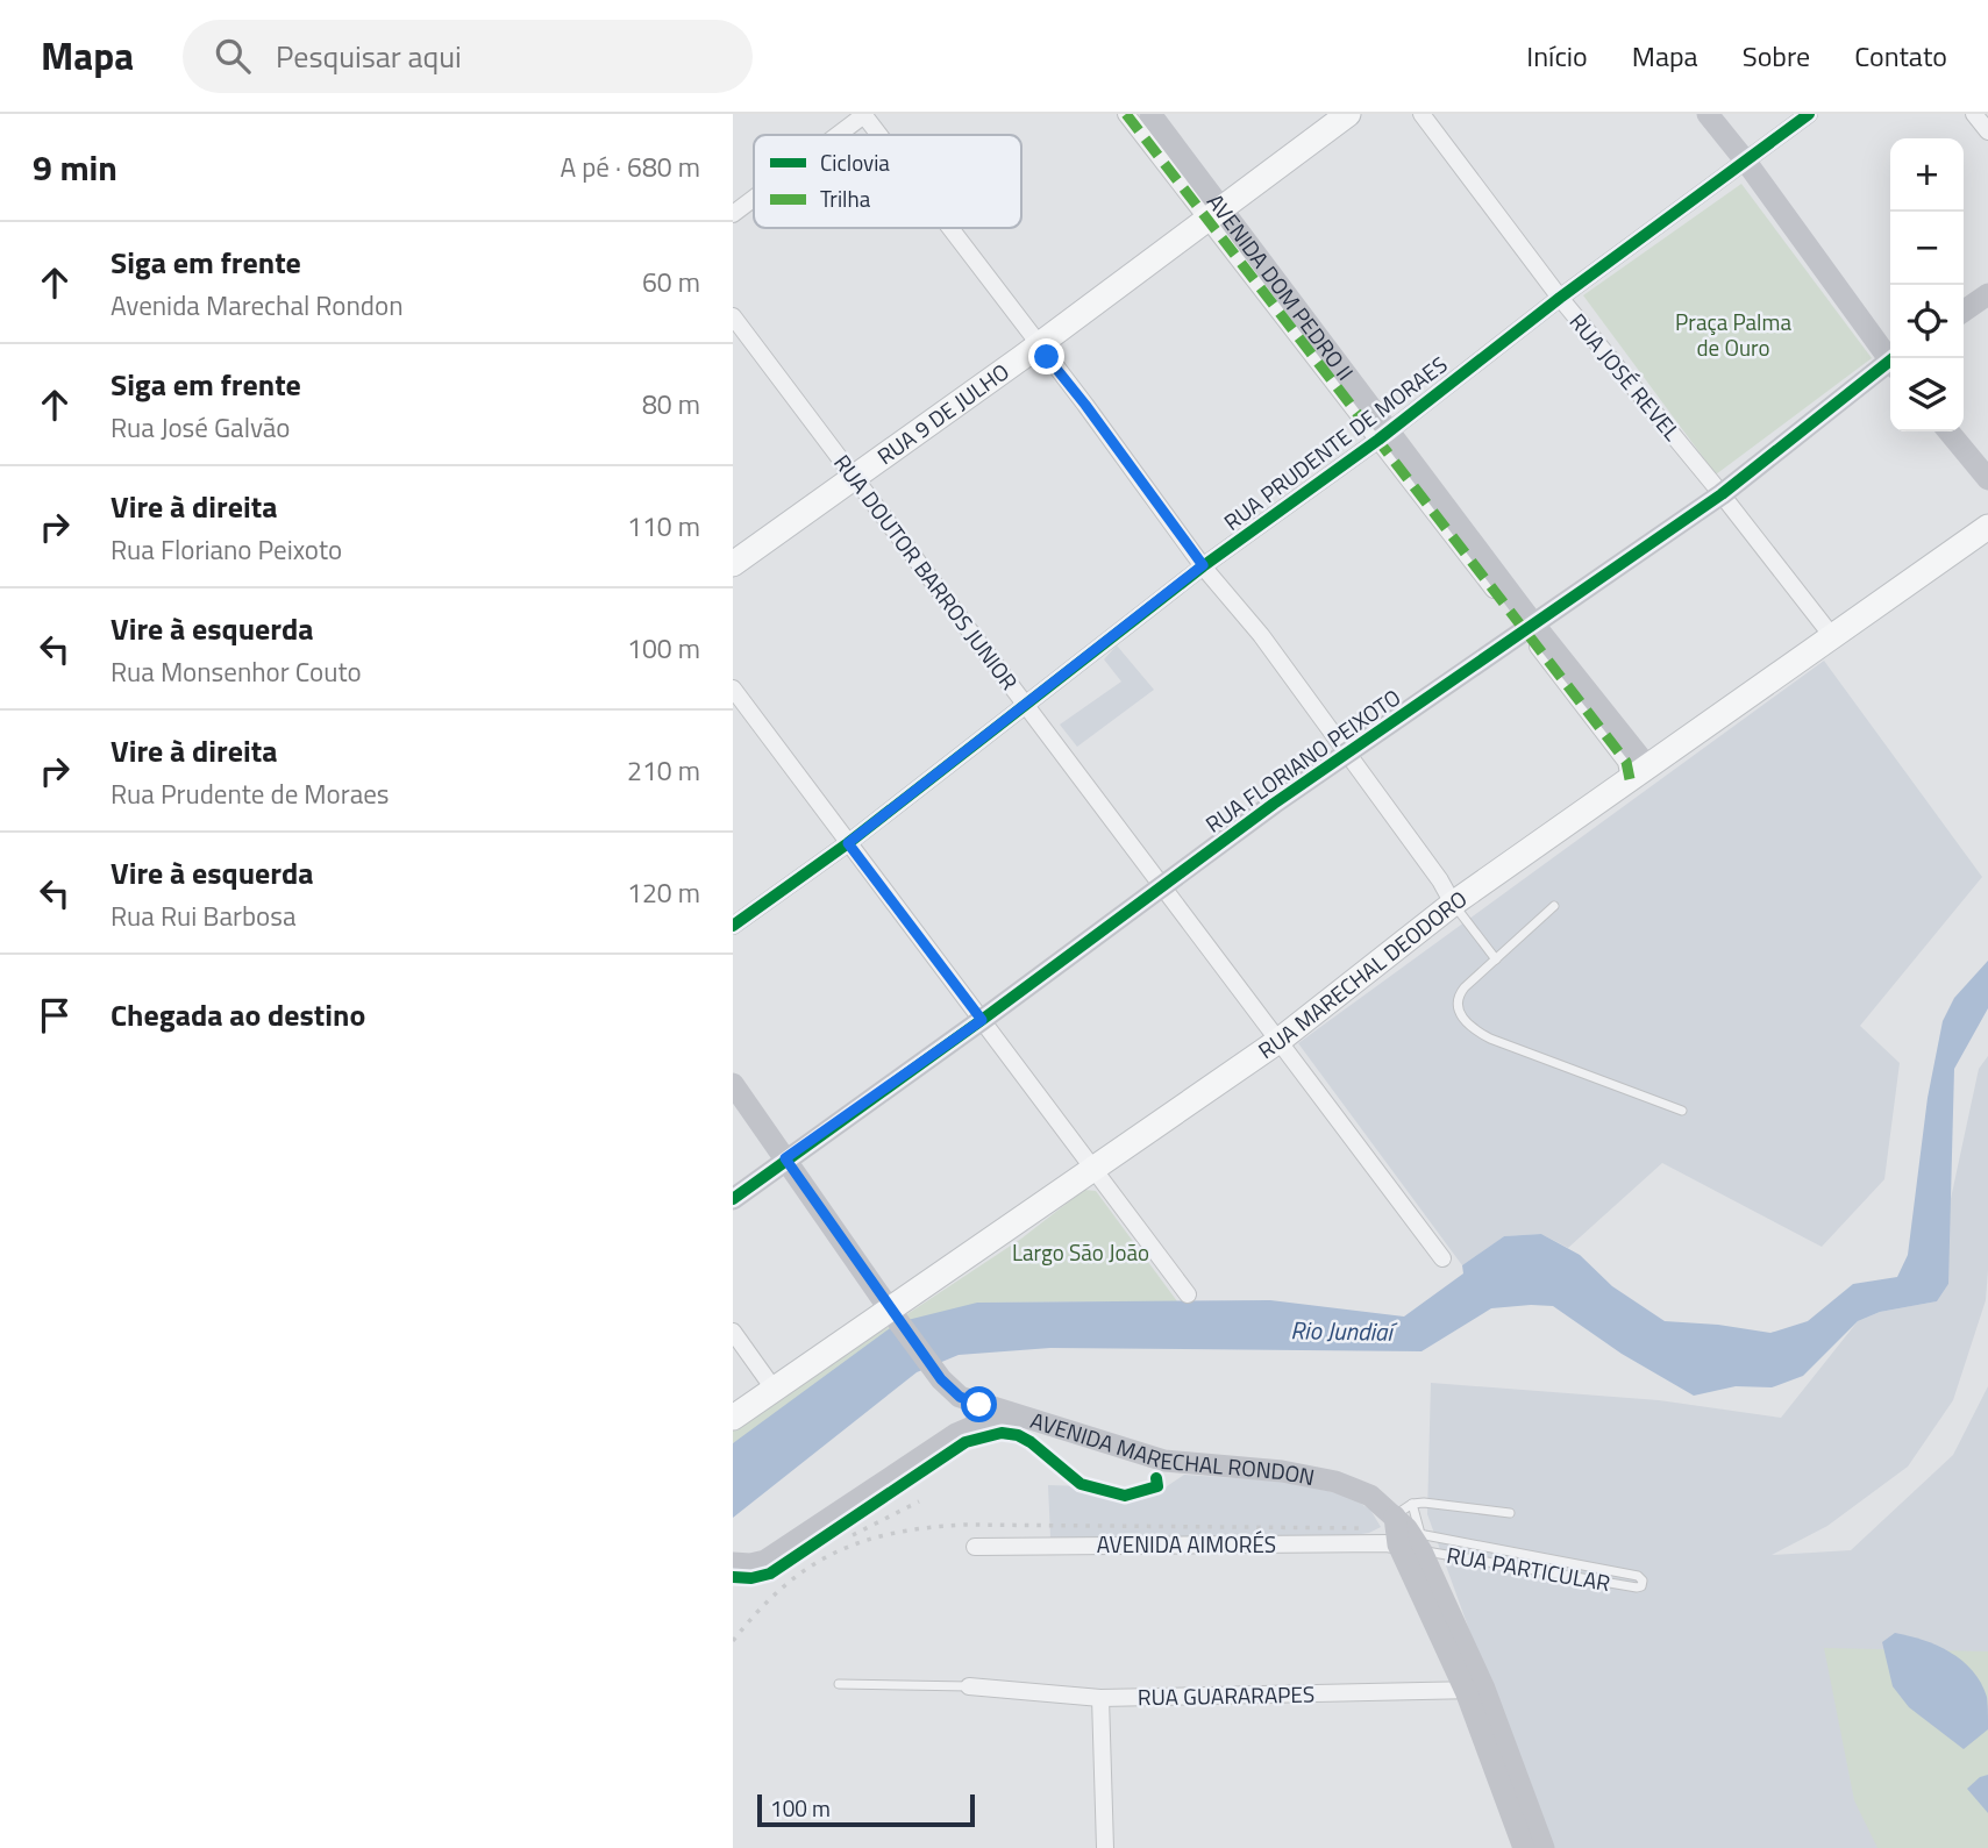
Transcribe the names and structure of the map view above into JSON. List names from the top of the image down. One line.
{"streets":{"main road":["AVENIDA DOM PEDRO II","RUA 9 DE JULHO","RUA FLORIANO PEIXOTO","RUA MARECHAL DEODORO","AVENIDA MARECHAL RONDON"],"street":["RUA JOSÉ REVEL","RUA PRUDENTE DE MORAES","RUA DOUTOR BARROS JUNIOR","AVENIDA AIMORÉS","RUA GUARARAPES"],"lane":["RUA PARTICULAR"]},"crossings":[["AVENIDA DOM PEDRO II","RUA 9 DE JULHO"],["AVENIDA DOM PEDRO II","RUA PRUDENTE DE MORAES"],["AVENIDA DOM PEDRO II","RUA FLORIANO PEIXOTO"],["AVENIDA DOM PEDRO II","RUA MARECHAL DEODORO"],["RUA JOSÉ REVEL","RUA PRUDENTE DE MORAES"],["RUA JOSÉ REVEL","RUA FLORIANO PEIXOTO"],["RUA JOSÉ REVEL","RUA MARECHAL DEODORO"],["RUA 9 DE JULHO","RUA DOUTOR BARROS JUNIOR"],["RUA PRUDENTE DE MORAES","RUA DOUTOR BARROS JUNIOR"],["RUA DOUTOR BARROS JUNIOR","RUA FLORIANO PEIXOTO"],["RUA DOUTOR BARROS JUNIOR","RUA MARECHAL DEODORO"],["RUA FLORIANO PEIXOTO","AVENIDA MARECHAL RONDON"],["RUA MARECHAL DEODORO","AVENIDA MARECHAL RONDON"],["AVENIDA MARECHAL RONDON","AVENIDA AIMORÉS"],["AVENIDA MARECHAL RONDON","RUA PARTICULAR"],["AVENIDA MARECHAL RONDON","RUA GUARARAPES"],["AVENIDA AIMORÉS","RUA PARTICULAR"]],"water":["Rio Jundiaí"],"parks":["Praça Palma de Ouro","Largo São João"],"legend":["Ciclovia","Trilha"],"scale_bar":"100 m","page":{"header":"Mapa","search":"Pesquisar aqui","nav":["Início","Mapa","Sobre","Contato"],"heading":["9 min","A pé · 680 m"],"map_buttons":["+","−"],"list":[["Siga em frente","Avenida Marechal Rondon","60 m"],["Siga em frente","Rua José Galvão","80 m"],["Vire à direita","Rua Floriano Peixoto","110 m"],["Vire à esquerda","Rua Monsenhor Couto","100 m"],["Vire à direita","Rua Prudente de Moraes","210 m"],["Vire à esquerda","Rua Rui Barbosa","120 m"],"Chegada ao destino"],"scale":"100 m"}}
